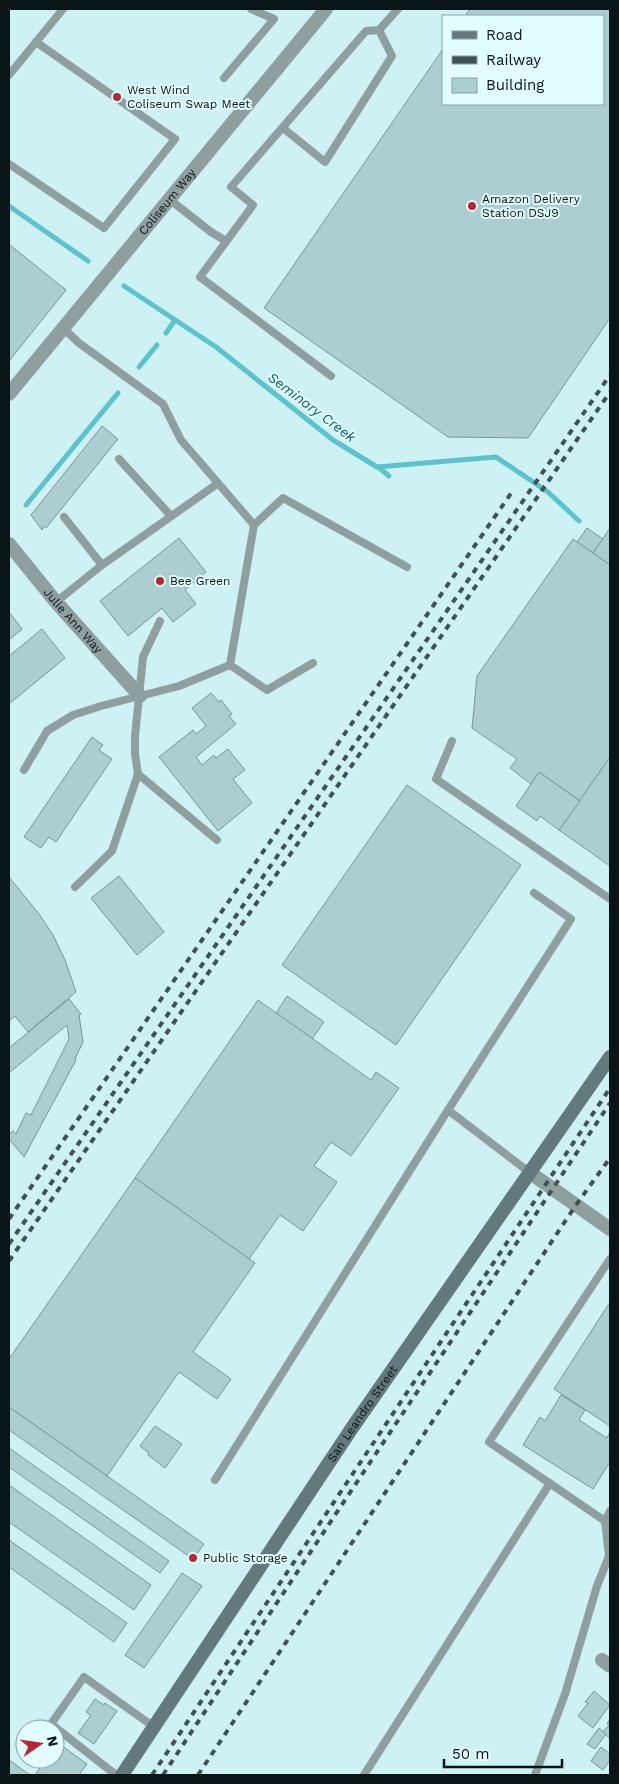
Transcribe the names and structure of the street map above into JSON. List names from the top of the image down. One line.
{"streets":{"main road":["San Leandro Street"],"street":["Coliseum Way","Julie Ann Way"]},"water":["Seminary Creek"],"places":["West Wind Coliseum Swap Meet","Amazon Delivery Station DSJ9","Bee Green","Public Storage"],"legend":["Road","Railway","Building"],"scale_bar":"50 m","north":"right"}
